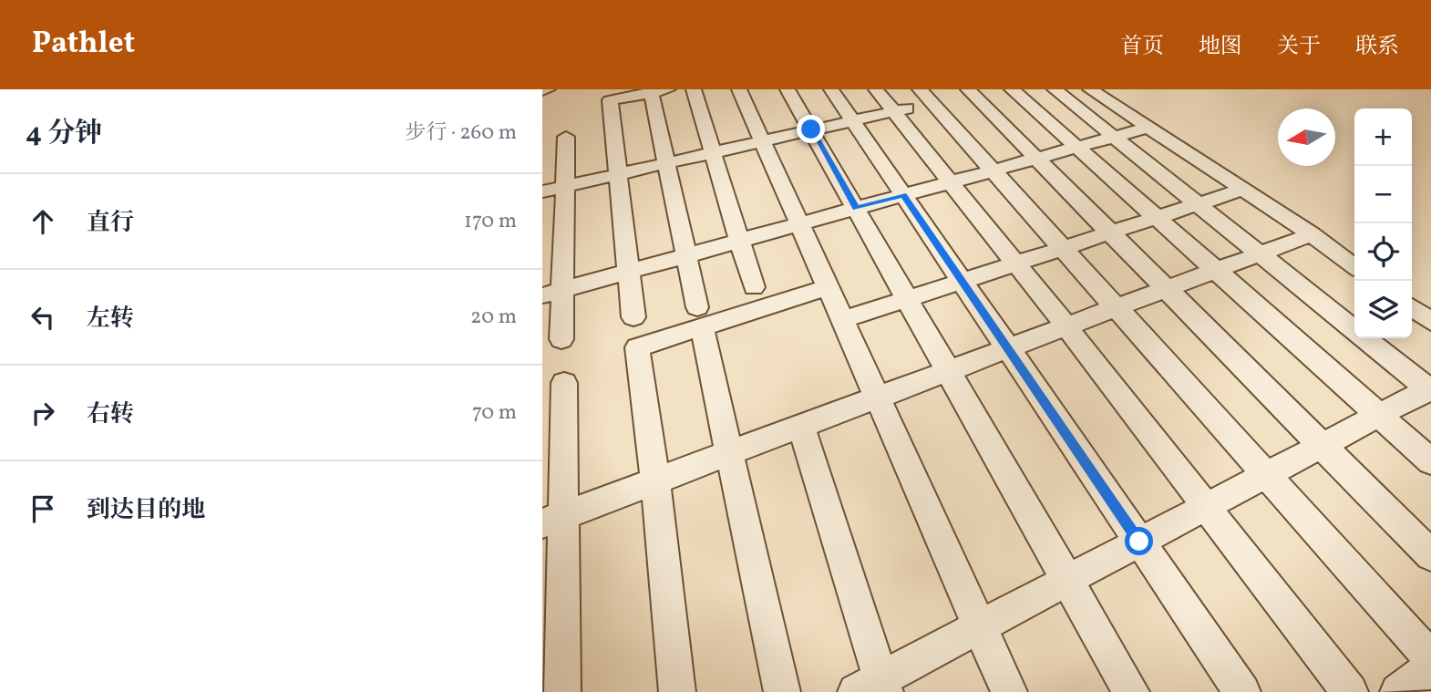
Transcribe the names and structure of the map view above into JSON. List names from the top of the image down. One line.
{"north":"left","page":{"header":"Pathlet","nav":["首页","地图","关于","联系"],"heading":["4 分钟","步行 · 260 m"],"map_buttons":["+","−"],"list":[["直行","170 m"],["左转","20 m"],["右转","70 m"],"到达目的地"]}}
